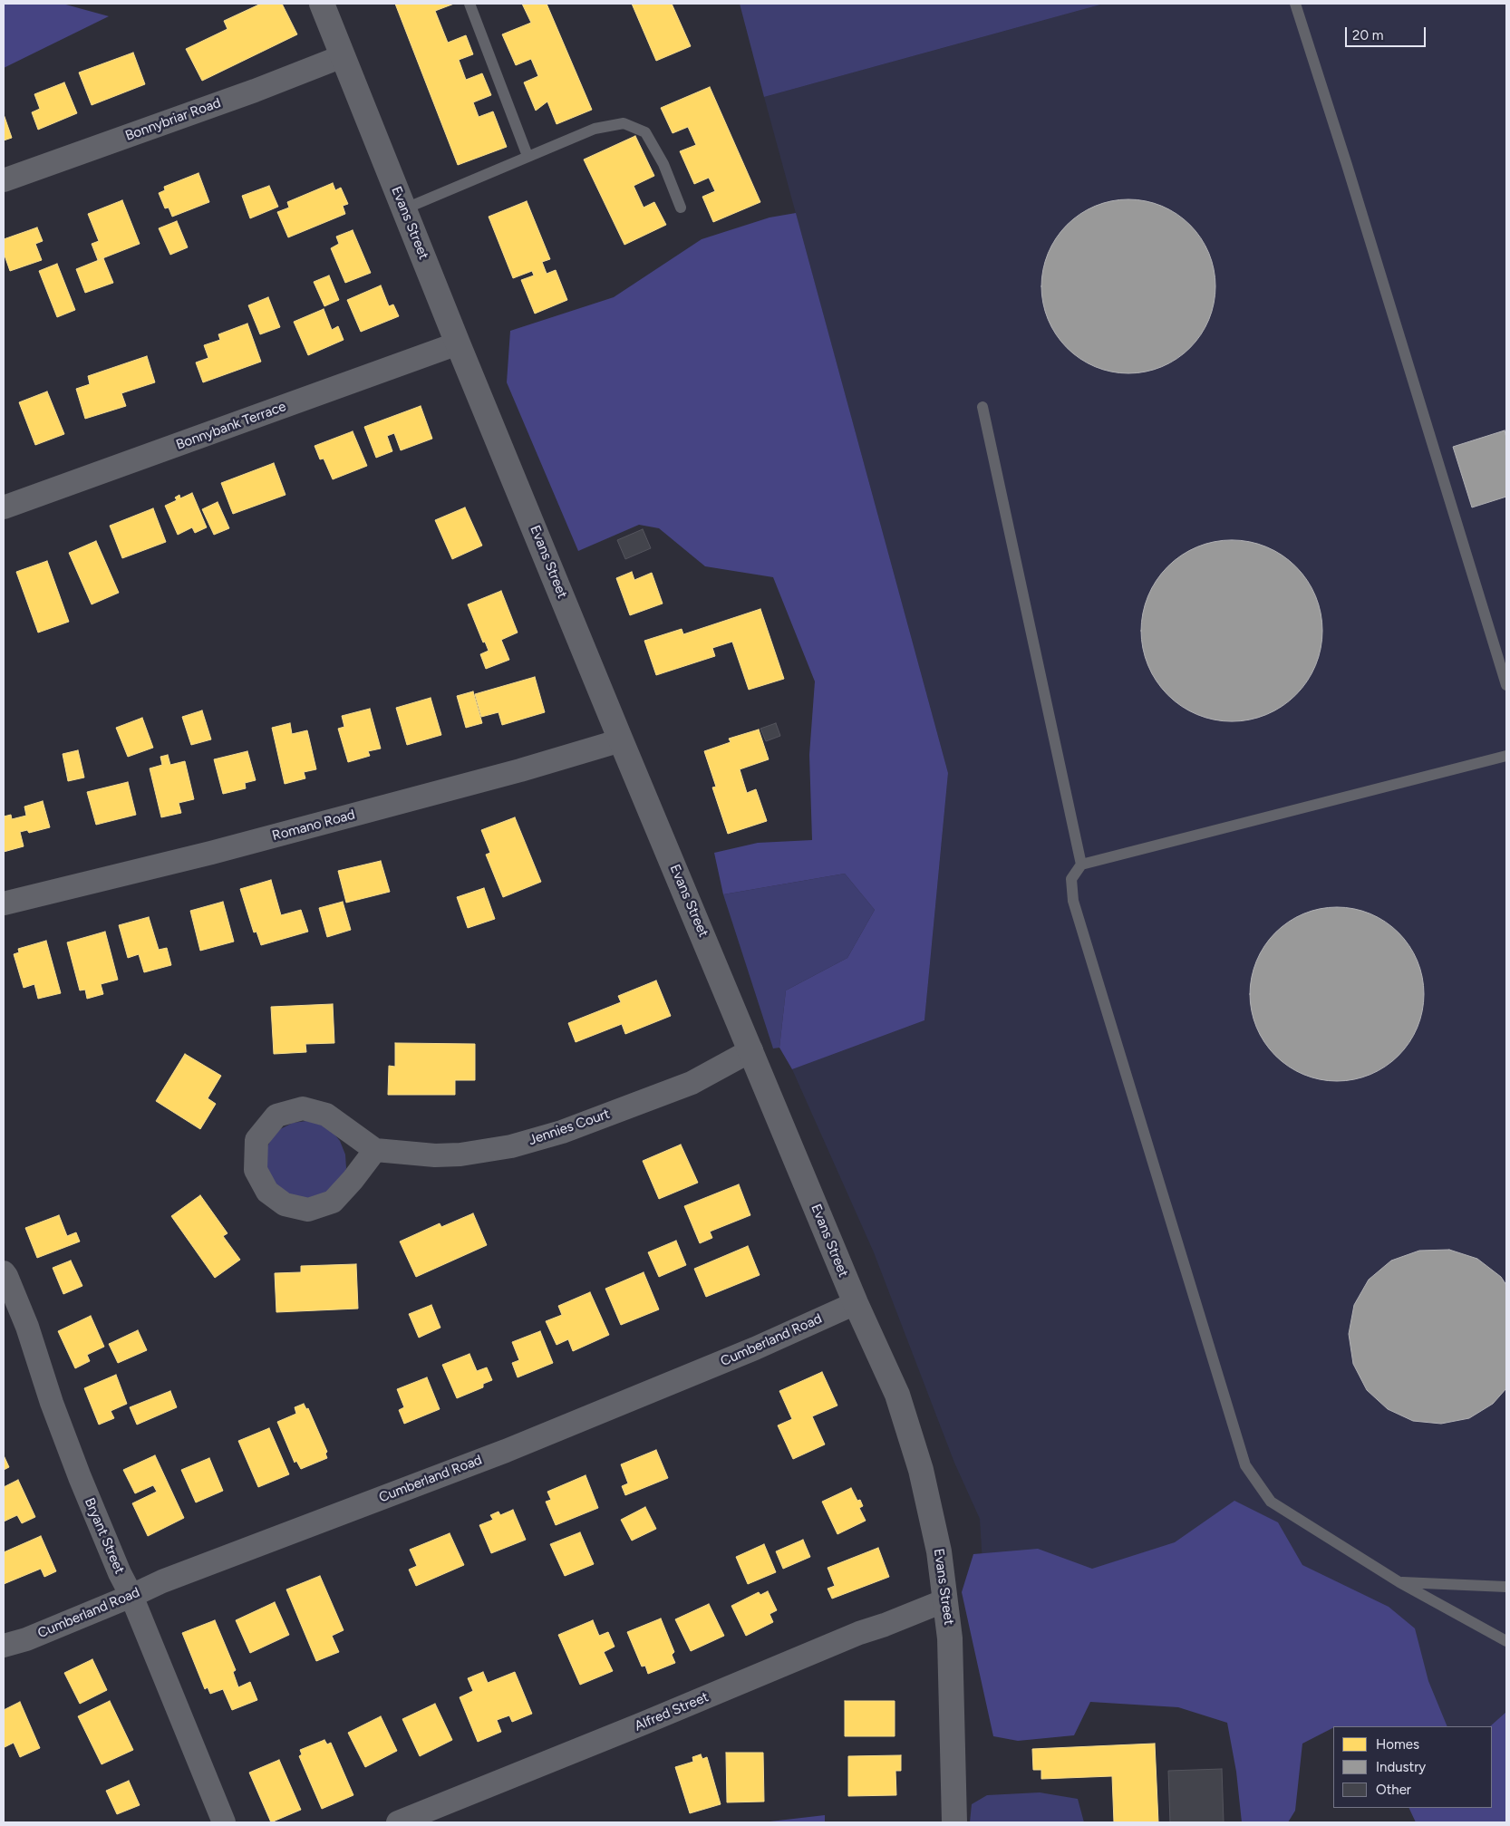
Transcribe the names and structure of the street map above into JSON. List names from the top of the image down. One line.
{"streets":{"street":["Bonnybriar Road","Evans Street","Bonnybank Terrace","Romano Road","Jennies Court","Cumberland Road","Bryant Street","Alfred Street"]},"crossings":[["Bonnybriar Road","Evans Street"],["Evans Street","Bonnybank Terrace"],["Evans Street","Romano Road"],["Evans Street","Jennies Court"],["Evans Street","Cumberland Road"],["Evans Street","Alfred Street"],["Cumberland Road","Bryant Street"]],"legend":["Homes","Industry","Other"],"scale_bar":"20 m"}
